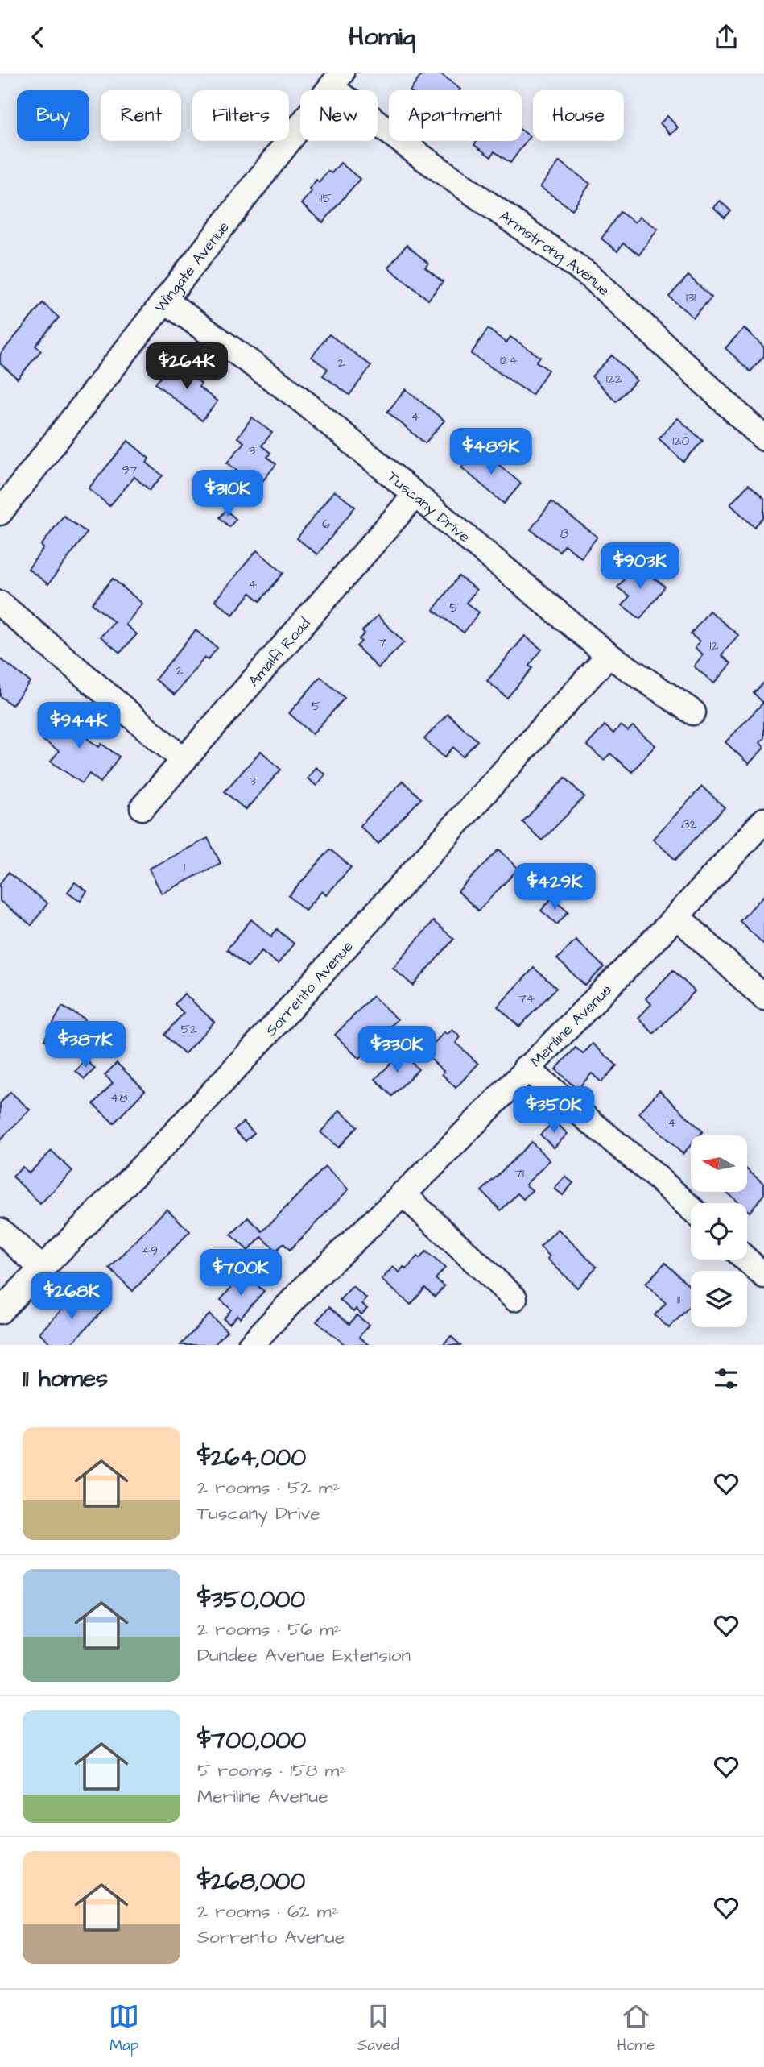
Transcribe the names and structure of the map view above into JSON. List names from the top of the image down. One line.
{"streets":{"street":["Armstrong Avenue","Wingate Avenue","Tuscany Drive","Amalfi Road","Sorrento Avenue","Meriline Avenue"]},"crossings":[["Armstrong Avenue","Wingate Avenue"],["Wingate Avenue","Tuscany Drive"],["Tuscany Drive","Amalfi Road"],["Tuscany Drive","Sorrento Avenue"]],"house_numbers":["115","131","124","2","122","4","120","3","97","6","8","4","5","7","12","2","5","3","82","1","74","52","48","14","71","49","11"],"north":"left","page":{"header":"Homiq","chip":["Buy","Rent","Filters","New","Apartment","House"],"price":["$264K","$489K","$310K","$903K","$944K","$429K","$387K","$330K","$350K","$700K","$268K"],"heading":"11 homes","list":[{"name":"$264,000","note":"2 rooms · 52 m² · Tuscany Drive"},{"name":"$350,000","note":"2 rooms · 56 m² · Dundee Avenue Extension"},{"name":"$700,000","note":"5 rooms · 158 m² · Meriline Avenue"},{"name":"$268,000","note":"2 rooms · 62 m² · Sorrento Avenue"}],"tabs":["Map","Saved","Home"]}}
